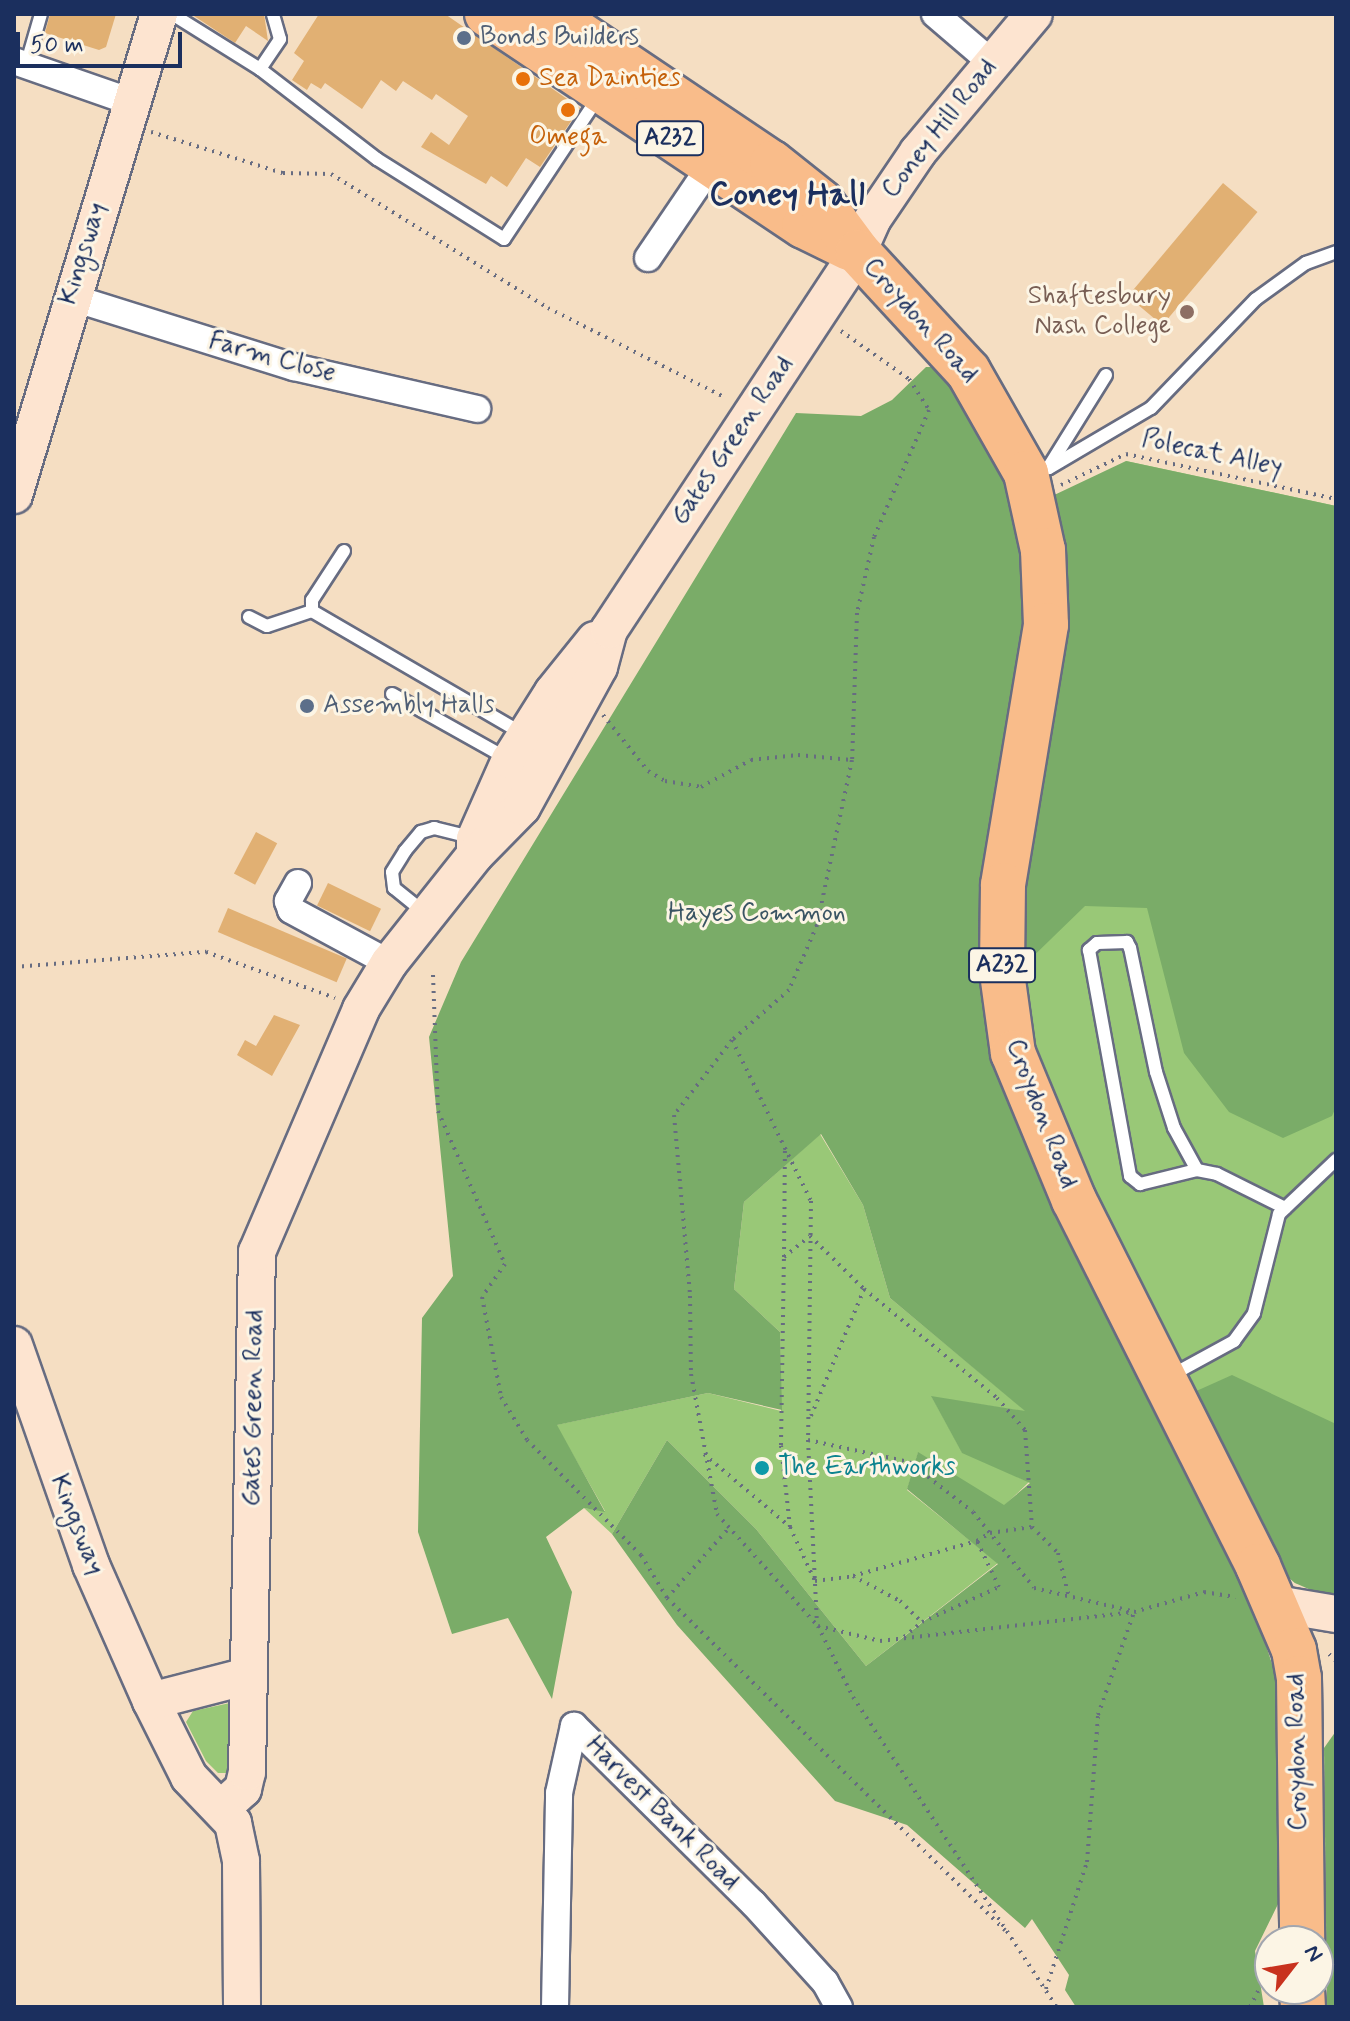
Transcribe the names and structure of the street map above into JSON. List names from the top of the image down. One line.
{"streets":{"highway":["A232","Croydon Road"],"street":["Coney Hill Road","Kingsway","Farm Close","Gates Green Road","Harvest Bank Road"],"path":["Polecat Alley"]},"crossings":[["Coney Hill Road","Croydon Road"],["Coney Hill Road","Gates Green Road"],["Kingsway","Farm Close"],["Kingsway","Gates Green Road"],["Croydon Road","Gates Green Road"],["Croydon Road","Polecat Alley"]],"districts":["Coney Hall"],"parks":["Hayes Common"],"places":["Bonds Builders","Sea Dainties","Omega","Shaftesbury Nash College","Assembly Halls","The Earthworks"],"scale_bar":"50 m","north":"top right"}
